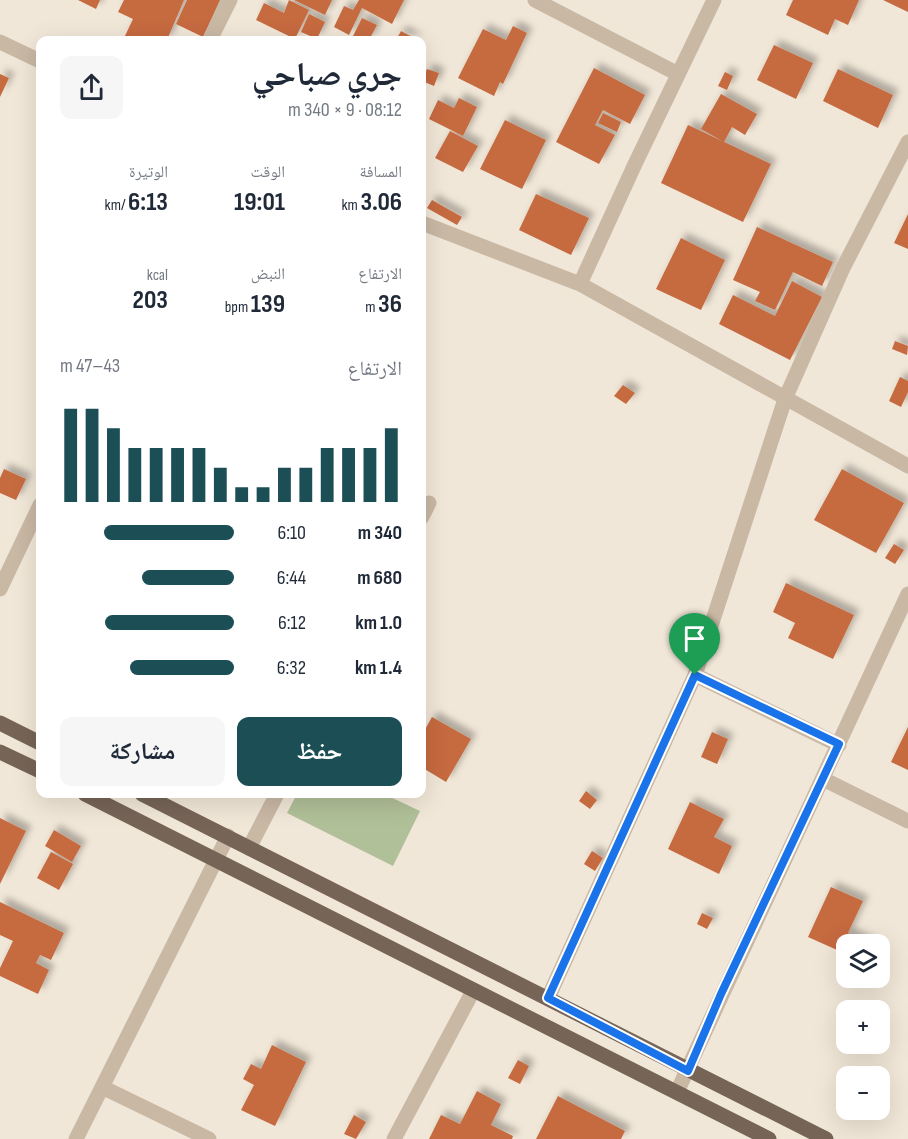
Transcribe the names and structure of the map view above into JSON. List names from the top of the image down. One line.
{"page":{"heading":["جري صباحي","08:12 · 9 × 340 m"],"stats":[["المسافة","3.06 km"],["الوقت","19:01"],["الوتيرة","6:13 /km"],["الارتفاع","36 m"],["النبض","139 bpm"],["kcal","203"]],"chart":["الارتفاع","43–47 m"],"list":[{"name":"340 m","note":"6:10"},{"name":"680 m","note":"6:44"},{"name":"1.0 km","note":"6:12"},{"name":"1.4 km","note":"6:32"}],"buttons":["حفظ","مشاركة"],"map_buttons":["+","−"]}}
